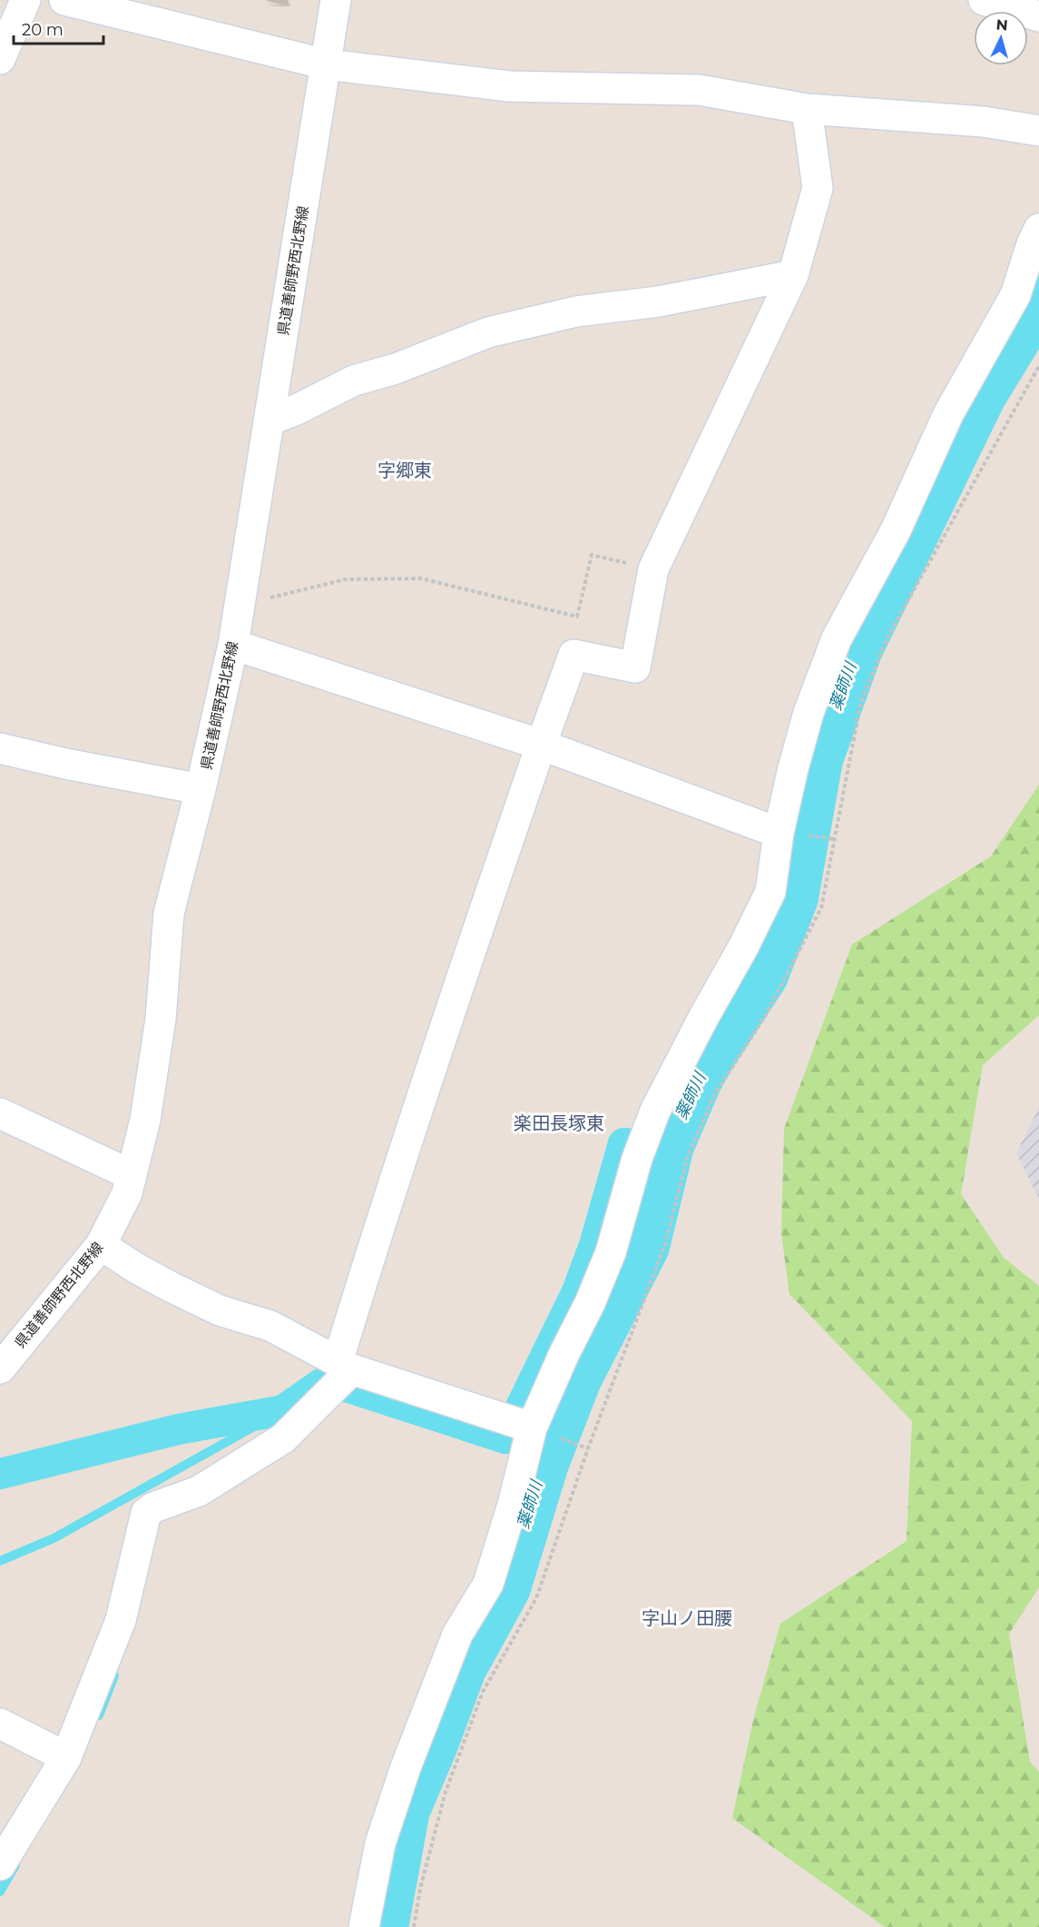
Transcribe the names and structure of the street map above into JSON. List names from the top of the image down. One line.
{"streets":{"street":["県道善師野西北野線"]},"districts":["字郷東","楽田長塚東","字山ノ田腰"],"water":["薬師川"],"scale_bar":"20 m","north":"top"}
